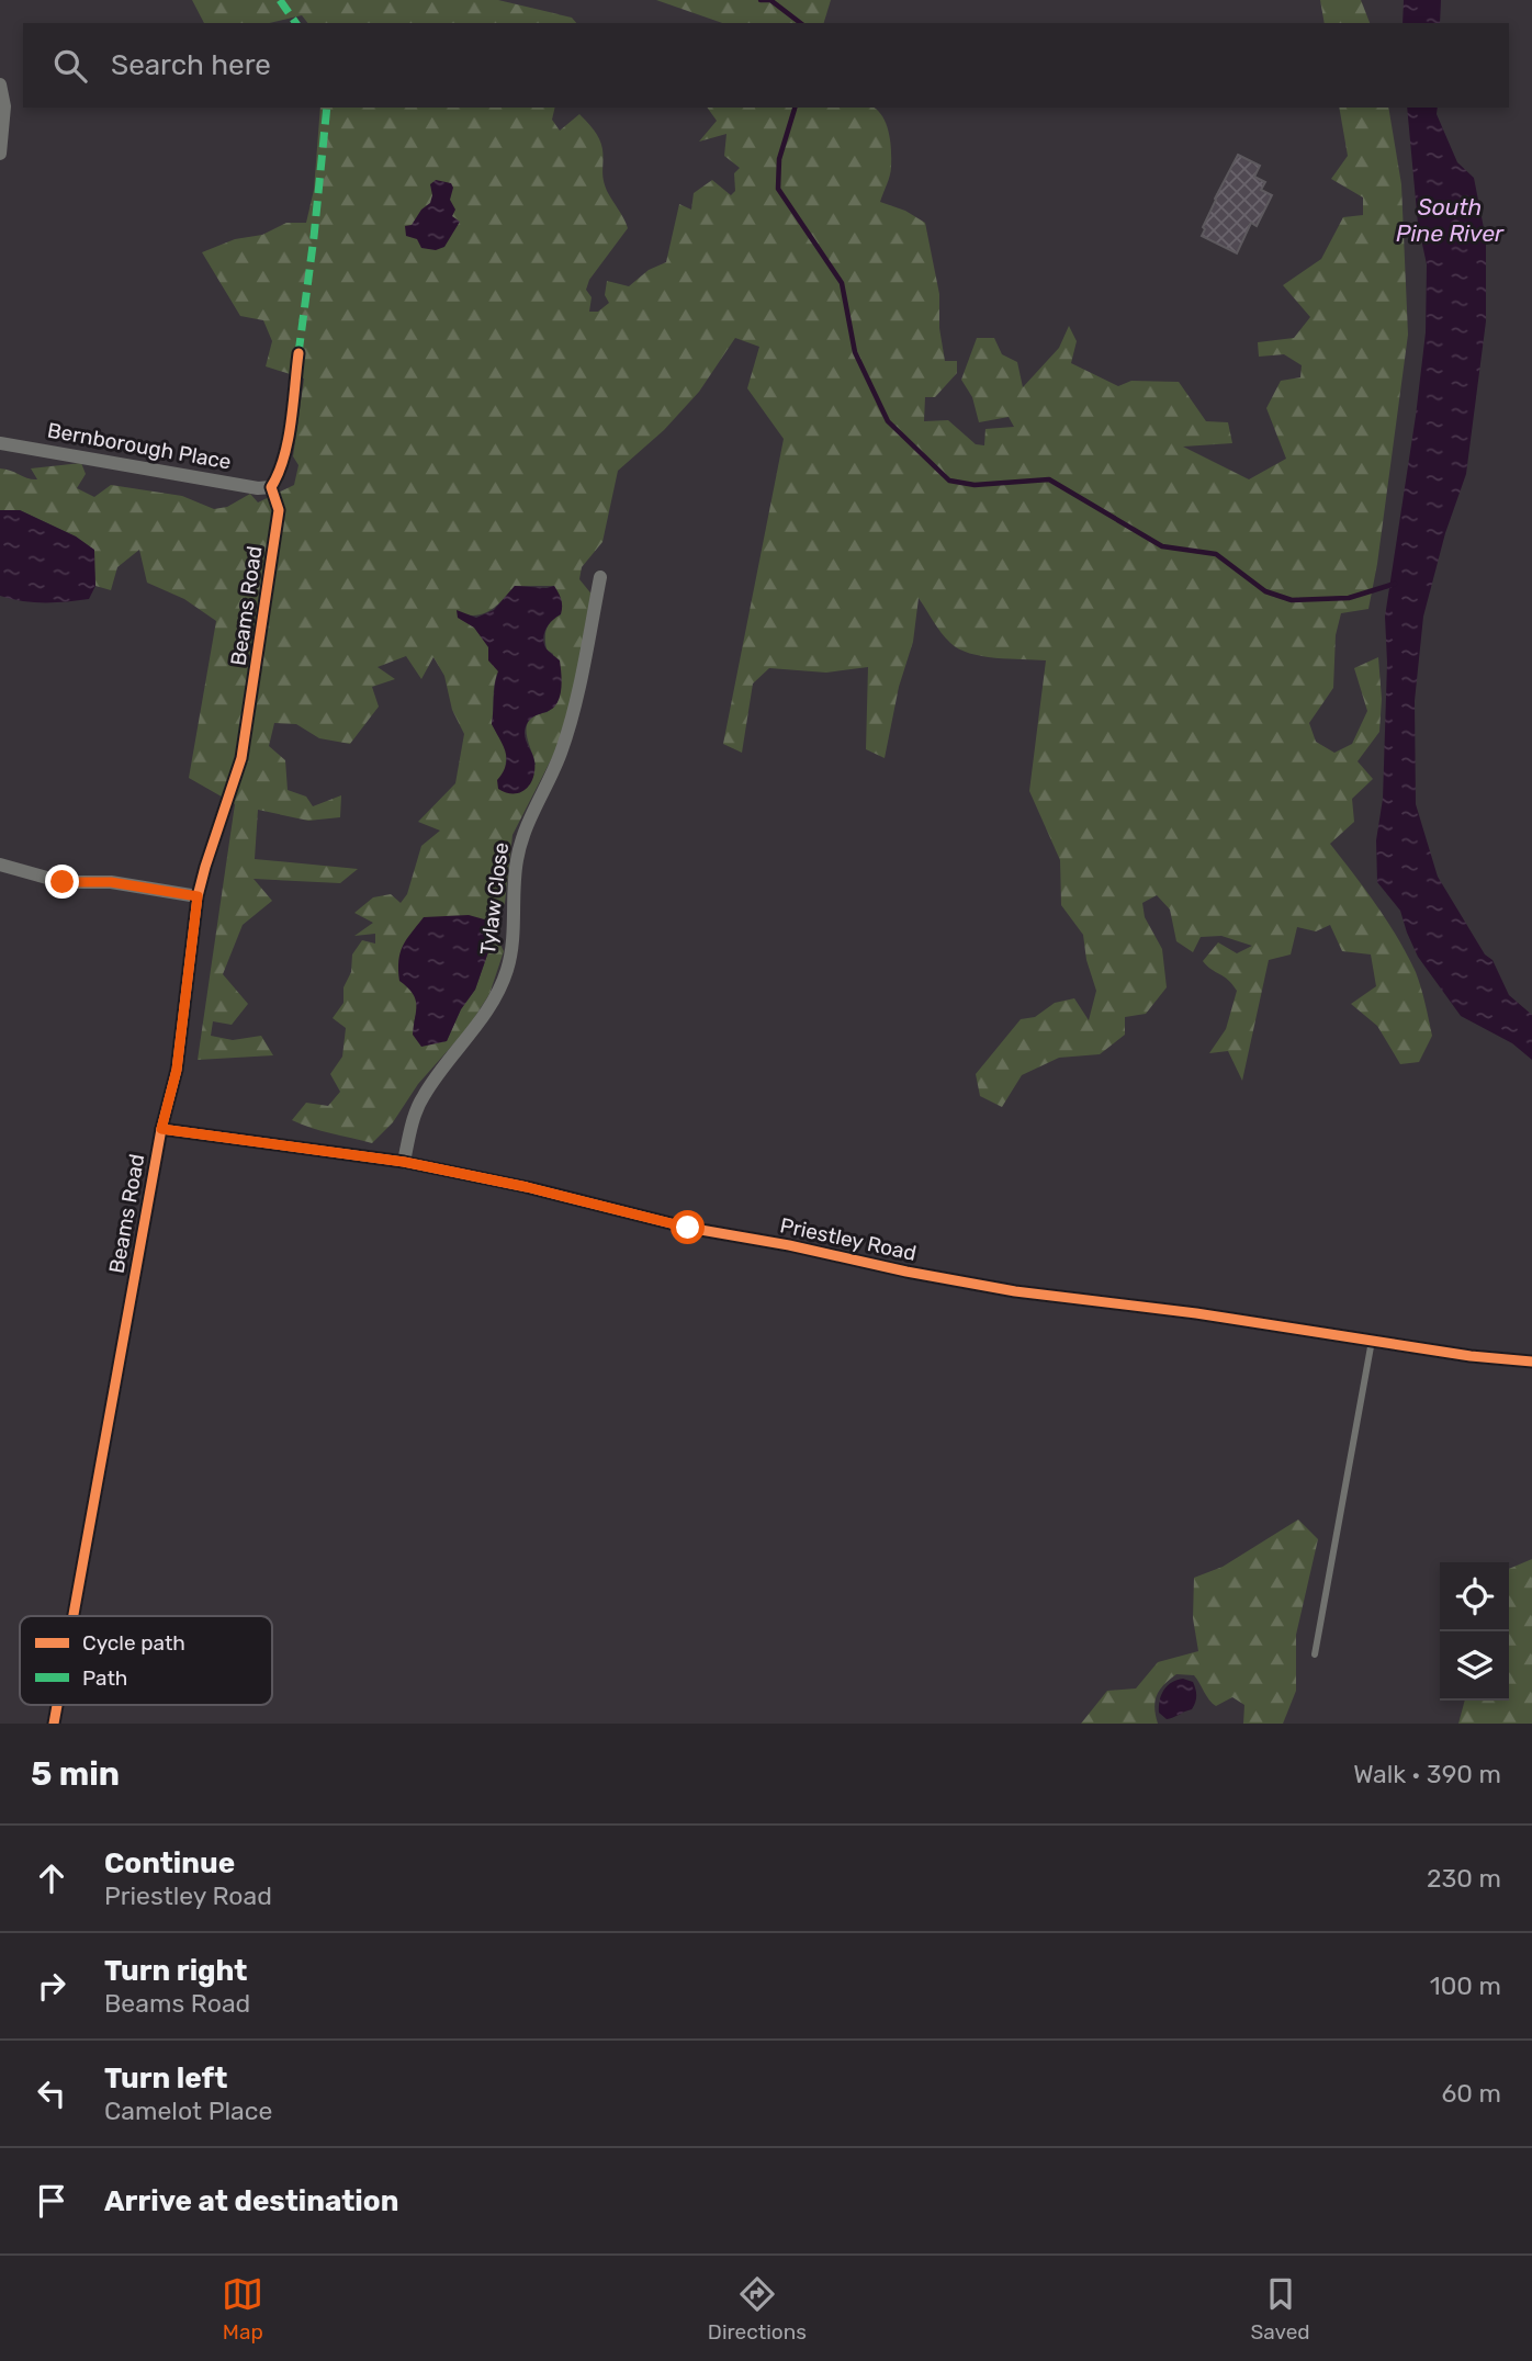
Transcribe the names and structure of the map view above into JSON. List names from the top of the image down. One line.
{"streets":{"street":["Bernborough Place","Beams Road","Tylaw Close","Priestley Road"]},"crossings":[["Bernborough Place","Beams Road"],["Beams Road","Priestley Road"],["Tylaw Close","Priestley Road"]],"water":["South Pine River"],"legend":["Cycle path","Path"],"page":{"search":"Search here","heading":["5 min","Walk · 390 m"],"list":[["Continue","Priestley Road","230 m"],["Turn right","Beams Road","100 m"],["Turn left","Camelot Place","60 m"],"Arrive at destination"],"nav":["Map","Directions","Saved"]}}
